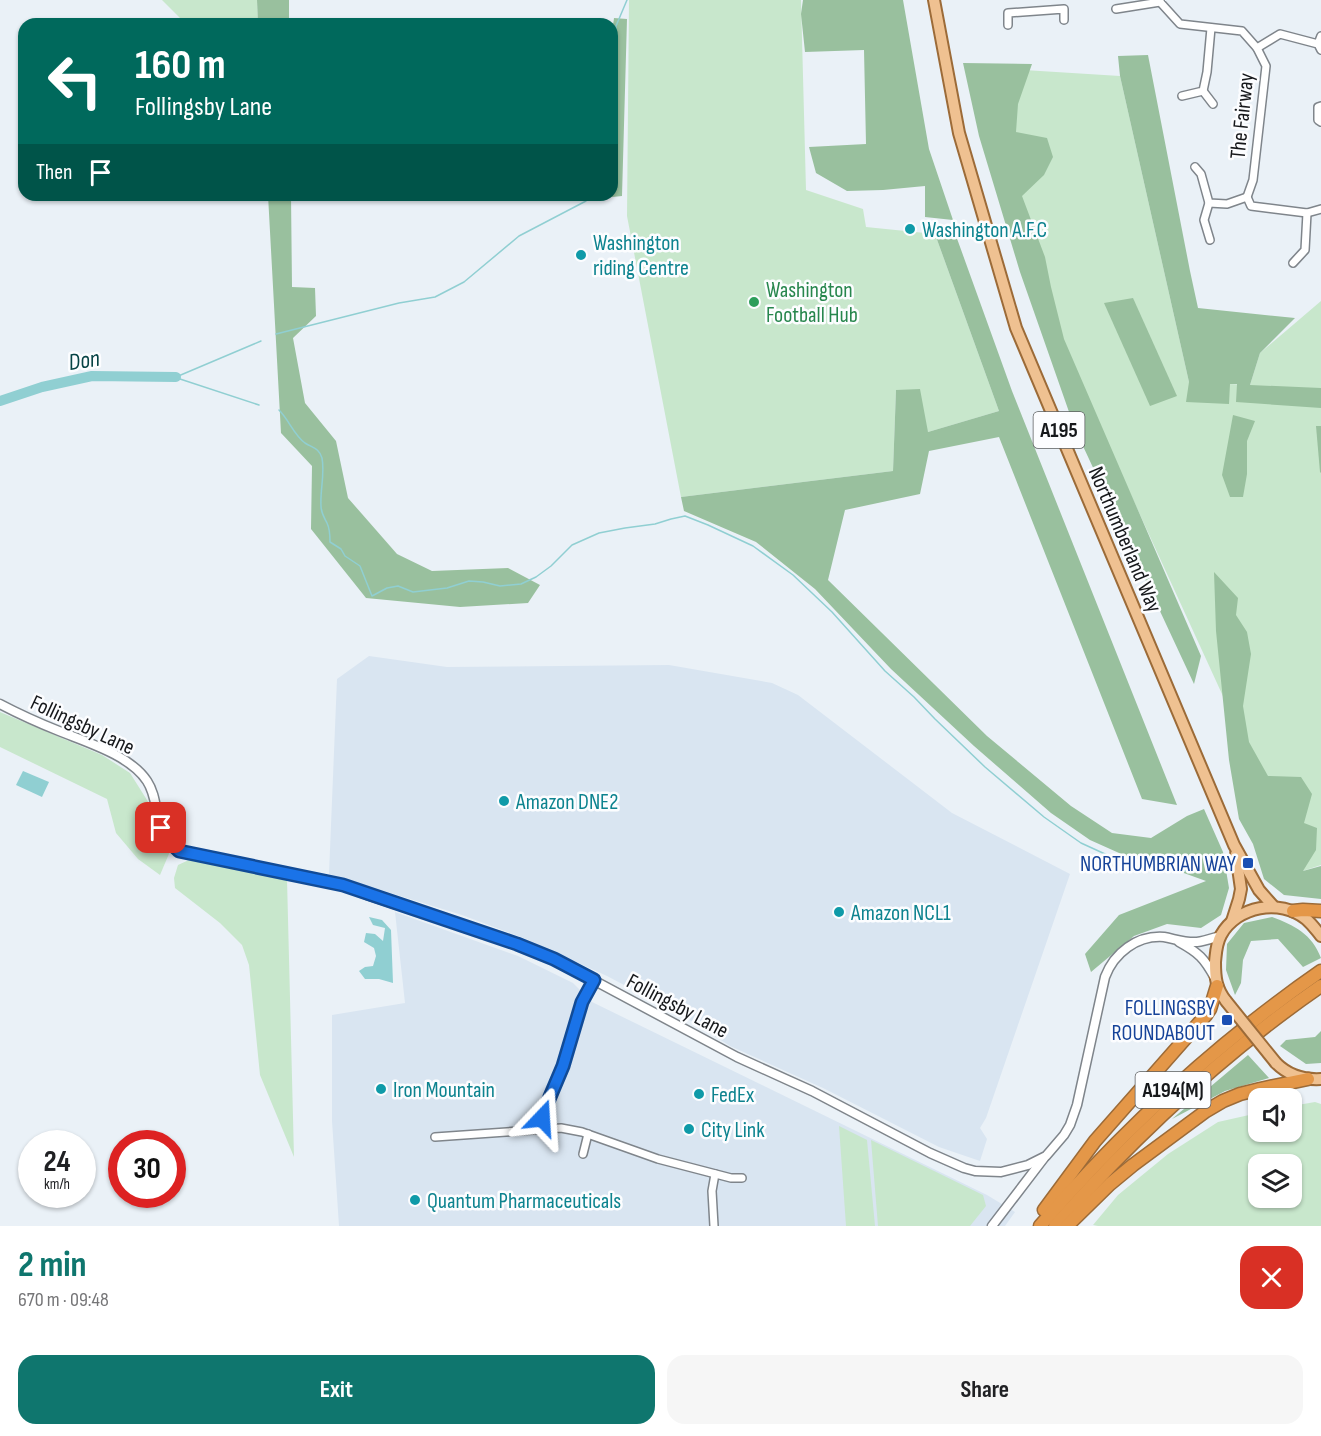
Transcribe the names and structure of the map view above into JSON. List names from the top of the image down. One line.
{"streets":{"highway":["A194(M)"],"main road":["A195","Northumberland Way"],"street":["The Fairway","Follingsby Lane"]},"water":["Don"],"places":{"other":["Washington A.F.C","Washington riding Centre","Washington Football Hub","Amazon DNE2","Amazon NCL1","Iron Mountain","FedEx","City Link","Quantum Pharmaceuticals"],"transit":["NORTHUMBRIAN WAY","FOLLINGSBY ROUNDABOUT"]},"page":{"turn":["160 m","Follingsby Lane"],"then":"Then","speed":"24 km/h","limit":"30","heading":["2 min","670 m · 09:48"],"buttons":["Exit","Share"]}}
